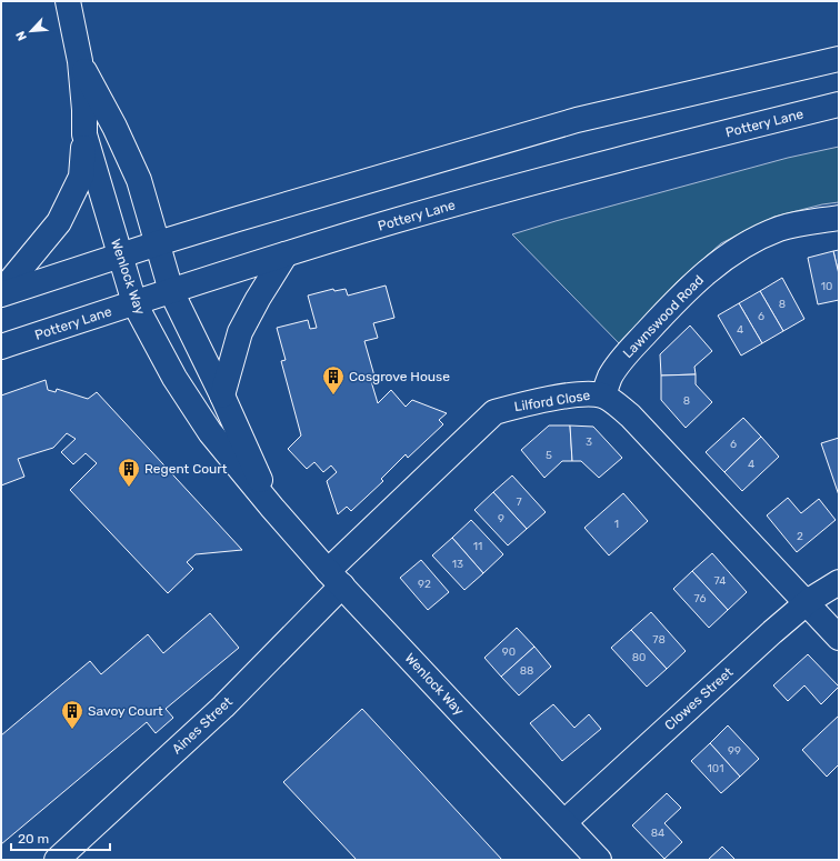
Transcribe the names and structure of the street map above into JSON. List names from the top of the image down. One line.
{"streets":{"main road":["Pottery Lane","Wenlock Way","Lawnswood Road","Lilford Close","Clowes Street","Aines Street"]},"crossings":[["Pottery Lane","Wenlock Way"],["Wenlock Way","Lilford Close"],["Wenlock Way","Clowes Street"],["Wenlock Way","Aines Street"],["Lawnswood Road","Lilford Close"],["Lilford Close","Clowes Street"],["Lilford Close","Aines Street"]],"places":{"building":["Cosgrove House","Regent Court","Savoy Court"]},"house_numbers":["10","8","6","4","8","3","6","5","4","7","9","1","2","11","13","74","92","76","78","90","80","88","99","101","84"],"scale_bar":"20 m","north":"bottom left"}
